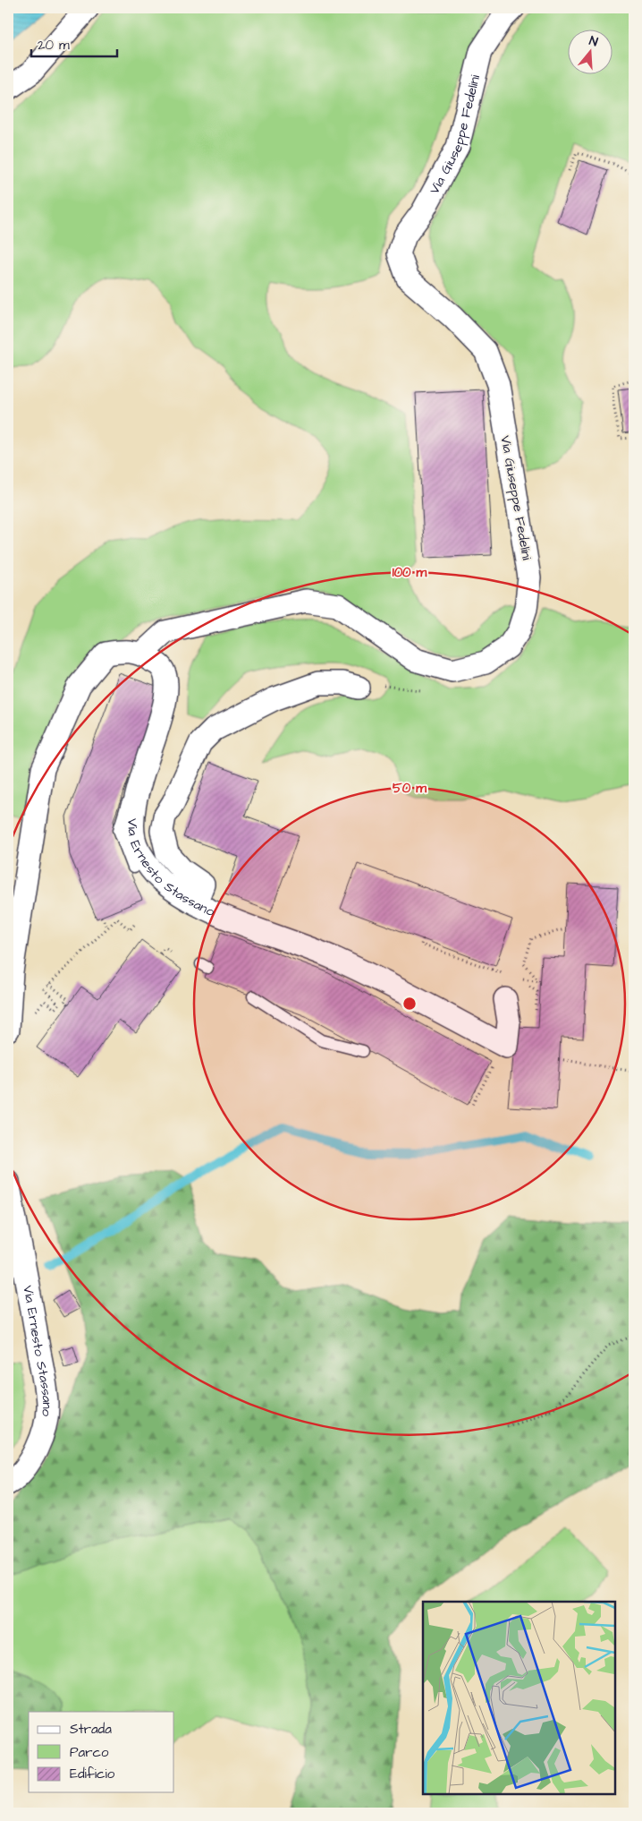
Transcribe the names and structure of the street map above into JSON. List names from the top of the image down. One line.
{"streets":{"street":["Via Giuseppe Fedelini","Via Ernesto Stassano"]},"legend":["Strada","Parco","Edificio"],"scale_bar":"20 m","north":"top","rings":["100 m","50 m"]}
